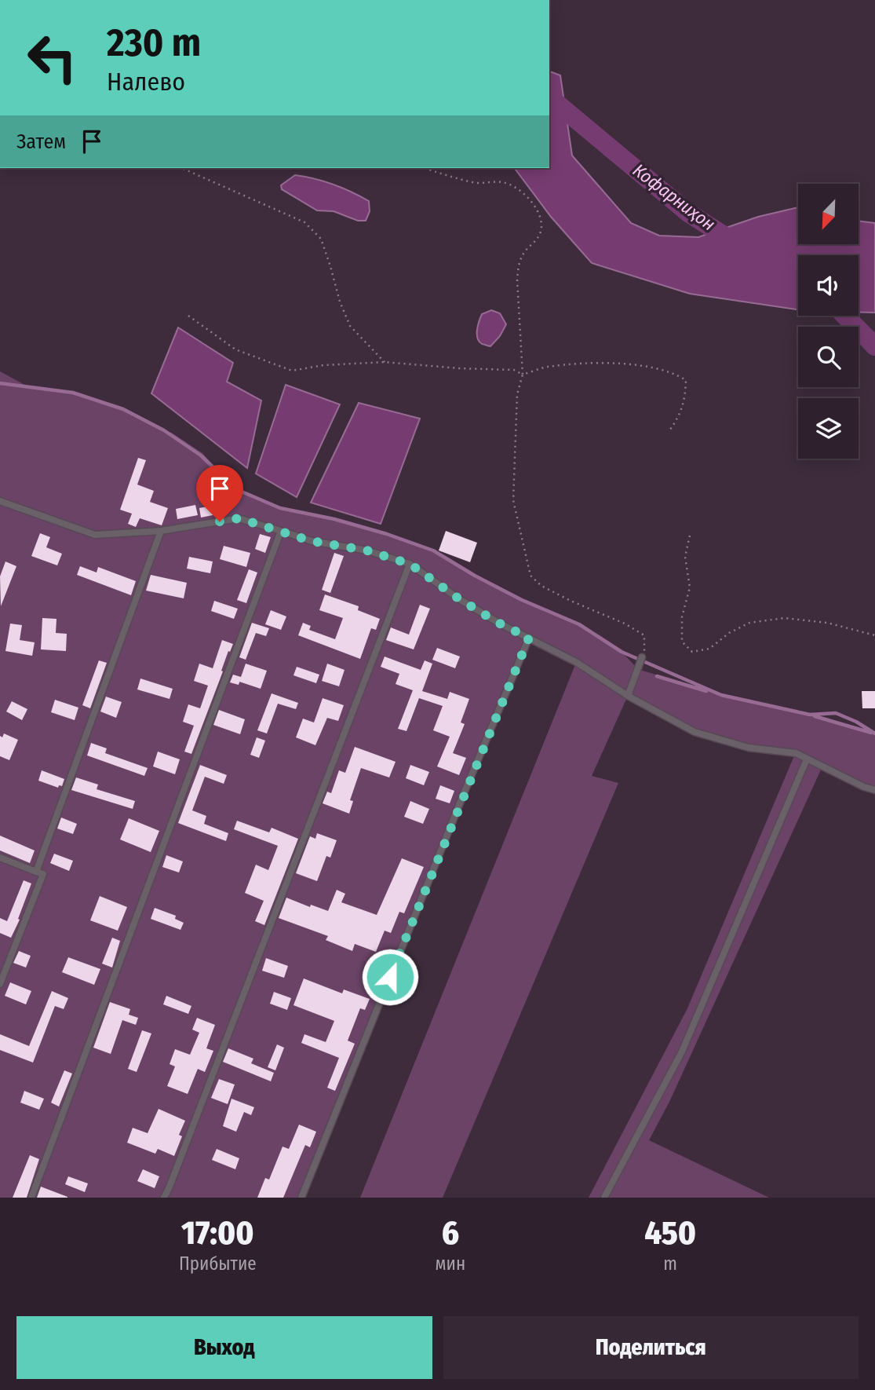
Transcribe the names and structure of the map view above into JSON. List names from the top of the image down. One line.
{"water":["Кофарниҳон"],"north":"bottom left","page":{"turn":["230 m","Налево"],"then":"Затем","eta":["17:00","Прибытие","6","мин","450","m"],"buttons":["Выход","Поделиться"]}}
